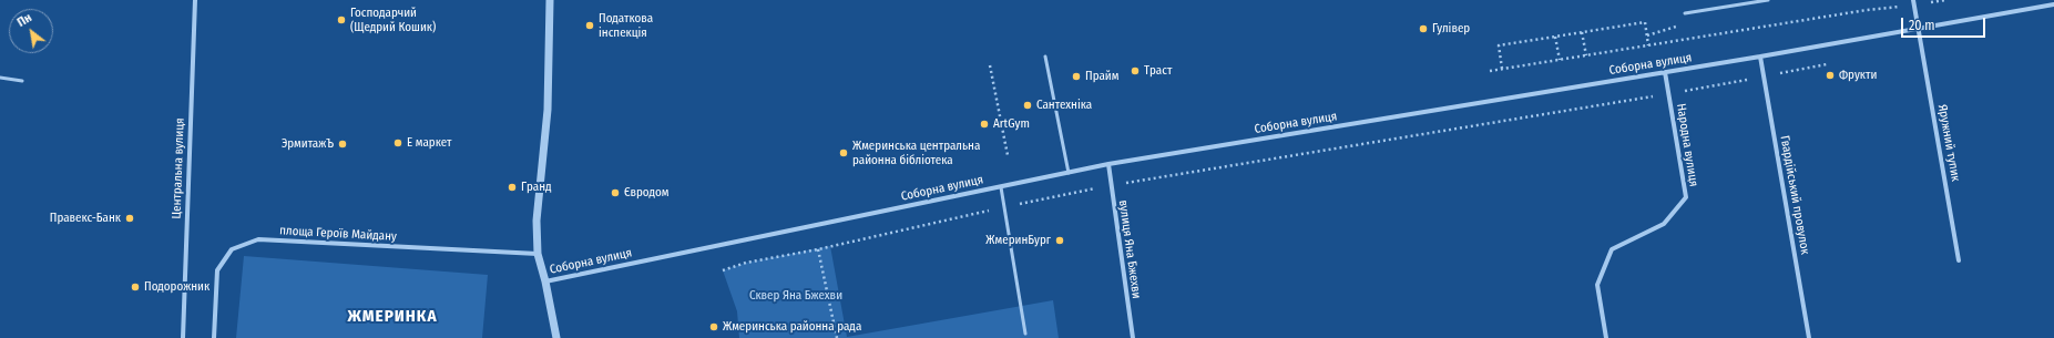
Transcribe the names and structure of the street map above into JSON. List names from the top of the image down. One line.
{"streets":{"street":["Соборна вулиця","Яружний тупик","Народна вулиця","Центральна вулиця","Гвардійський провулок","площа Героїв Майдану","вулиця Яна Бжехви"]},"crossings":[["Соборна вулиця","Яружний тупик"],["Соборна вулиця","Народна вулиця"],["Соборна вулиця","Гвардійський провулок"],["Соборна вулиця","вулиця Яна Бжехви"]],"districts":["ЖМЕРИНКА"],"parks":["Сквер Яна Бжехви"],"places":["Господарчий (Щедрий Кошик)","Податкова інспекція","Гулівер","Траст","Фрукти","Прайм","Сантехніка","ArtGym","E маркет","ЭрмитажЪ","Жмеринська центральна районна бібліотека","Гранд","Євродом","Правекс-Банк","ЖмеринБург","Подорожник","Жмеринська районна рада"],"scale_bar":"20 m","north":"top left"}
